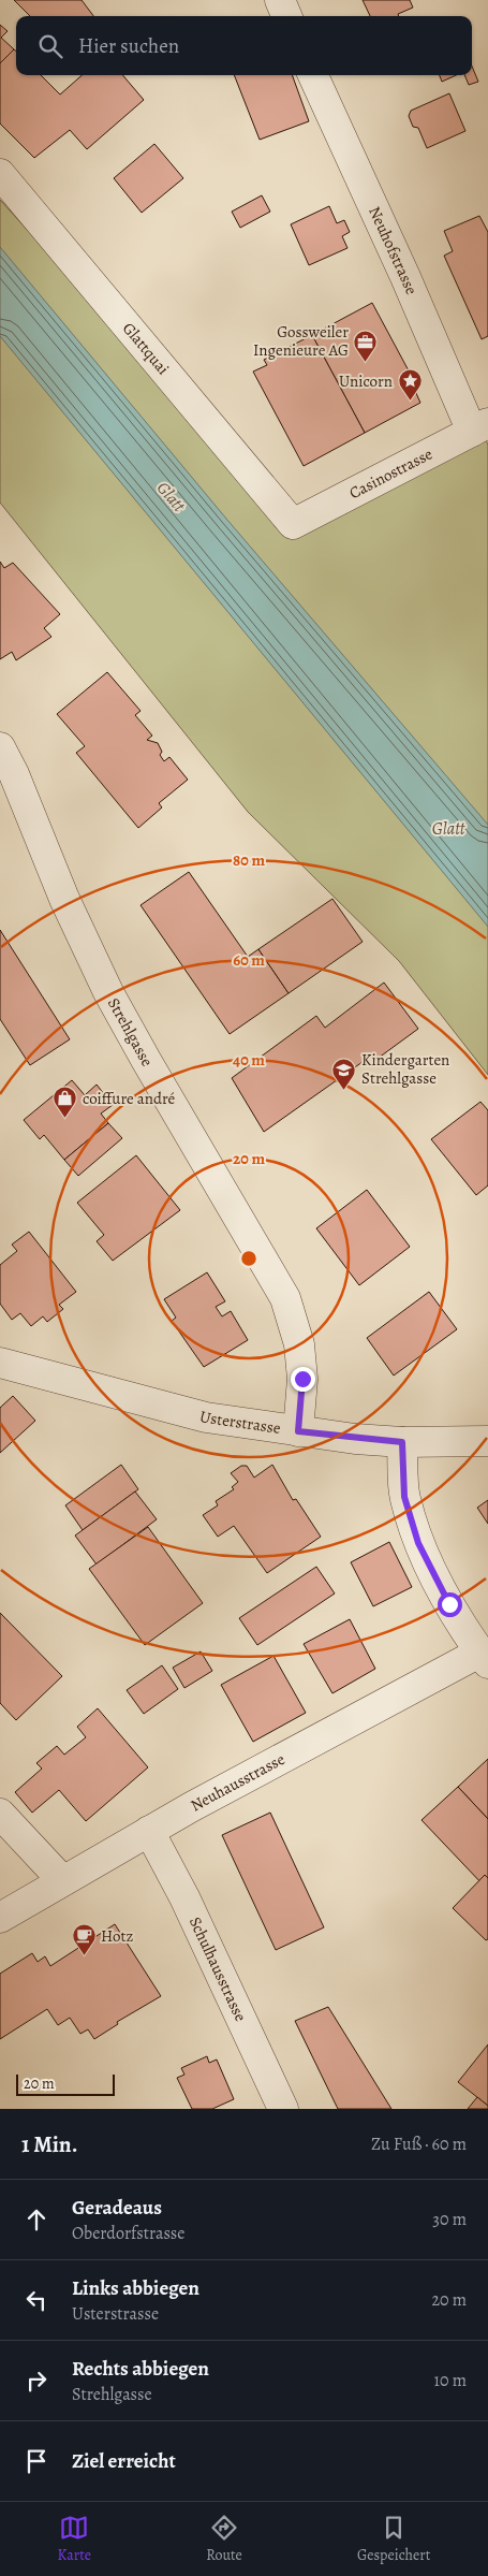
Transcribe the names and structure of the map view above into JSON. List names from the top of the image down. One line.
{"streets":{"street":["Neuhofstrasse","Glattquai","Casinostrasse","Strehlgasse","Usterstrasse","Neuhausstrasse","Schulhausstrasse"]},"crossings":[["Neuhofstrasse","Casinostrasse"],["Glattquai","Casinostrasse"],["Strehlgasse","Usterstrasse"],["Neuhausstrasse","Schulhausstrasse"]],"water":["Glatt"],"places":{"office":["Gossweiler Ingenieure AG"],"place":["Unicorn"],"school or university":["Kindergarten Strehlgasse"],"shop":["coiffure andré"],"cafe":["Hotz"]},"scale_bar":"20 m","page":{"search":"Hier suchen","scale":"20 m","heading":["1 Min.","Zu Fuß · 60 m"],"list":[["Geradeaus","Oberdorfstrasse","30 m"],["Links abbiegen","Usterstrasse","20 m"],["Rechts abbiegen","Strehlgasse","10 m"],"Ziel erreicht"],"nav":["Karte","Route","Gespeichert"]},"rings":["80 m","60 m","40 m","20 m"]}
